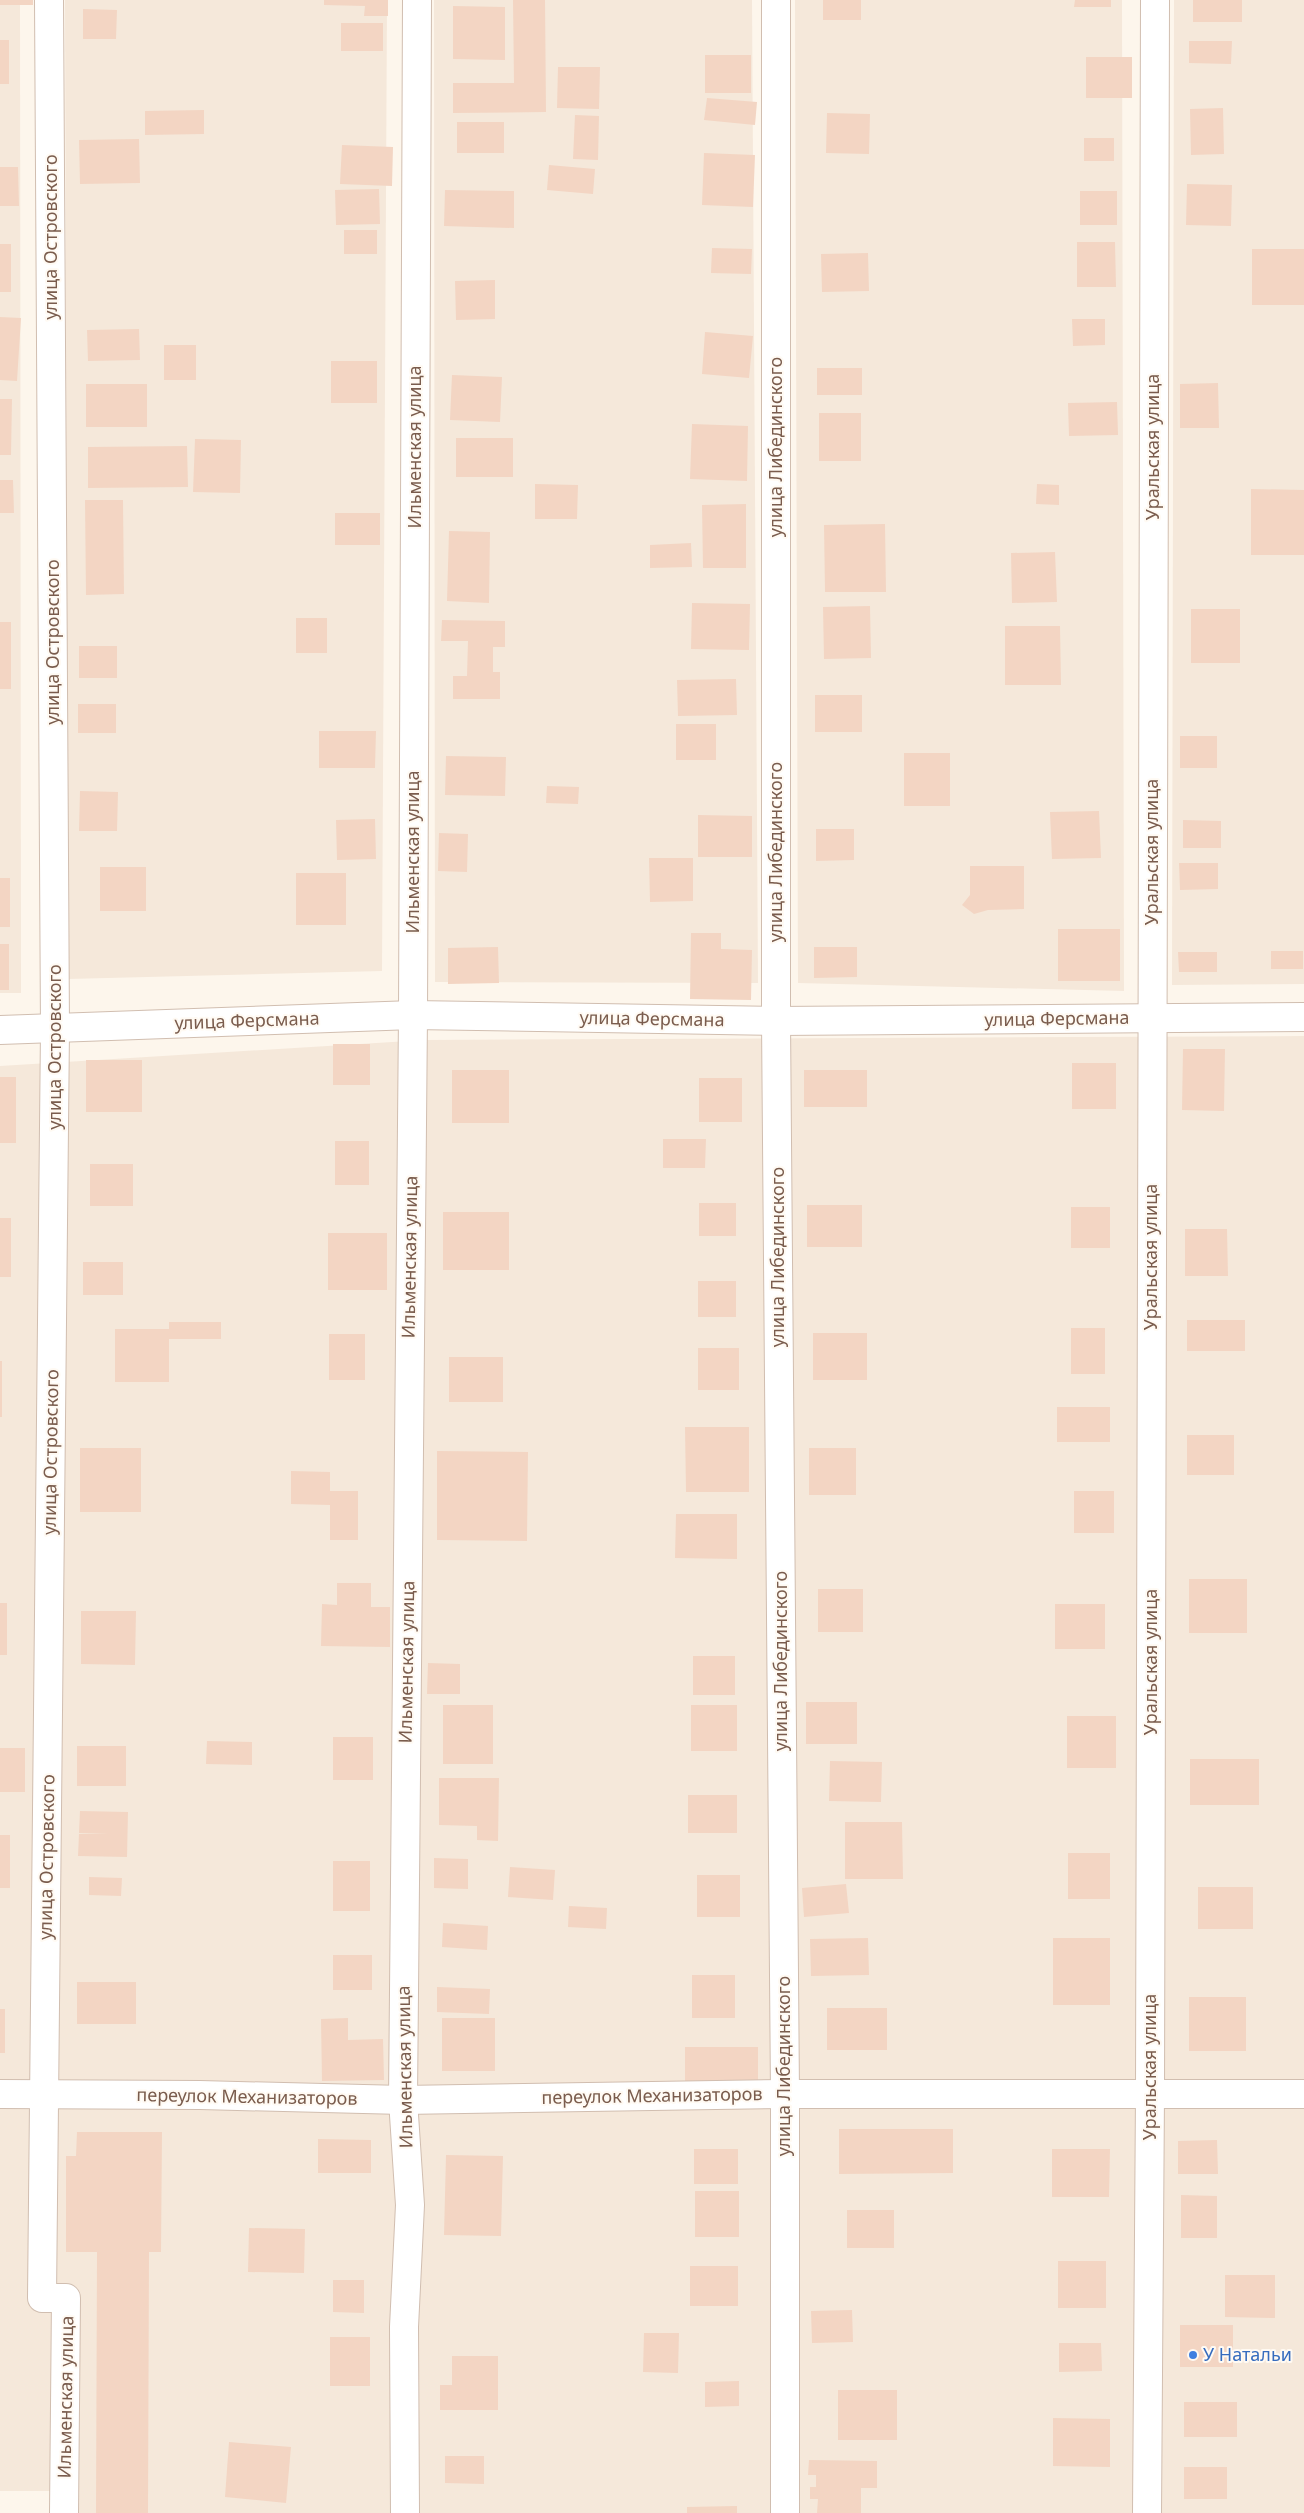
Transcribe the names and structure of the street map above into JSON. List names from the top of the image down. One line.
{"streets":{"street":["улица Островского","Ильменская улица","улица Либединского","Уральская улица","улица Ферсмана","переулок Механизаторов"]},"crossings":[["улица Островского","Ильменская улица"],["улица Островского","улица Ферсмана"],["улица Островского","переулок Механизаторов"],["Ильменская улица","улица Ферсмана"],["Ильменская улица","переулок Механизаторов"],["улица Либединского","улица Ферсмана"],["улица Либединского","переулок Механизаторов"],["Уральская улица","улица Ферсмана"],["Уральская улица","переулок Механизаторов"]],"places":["У Натальи"]}
